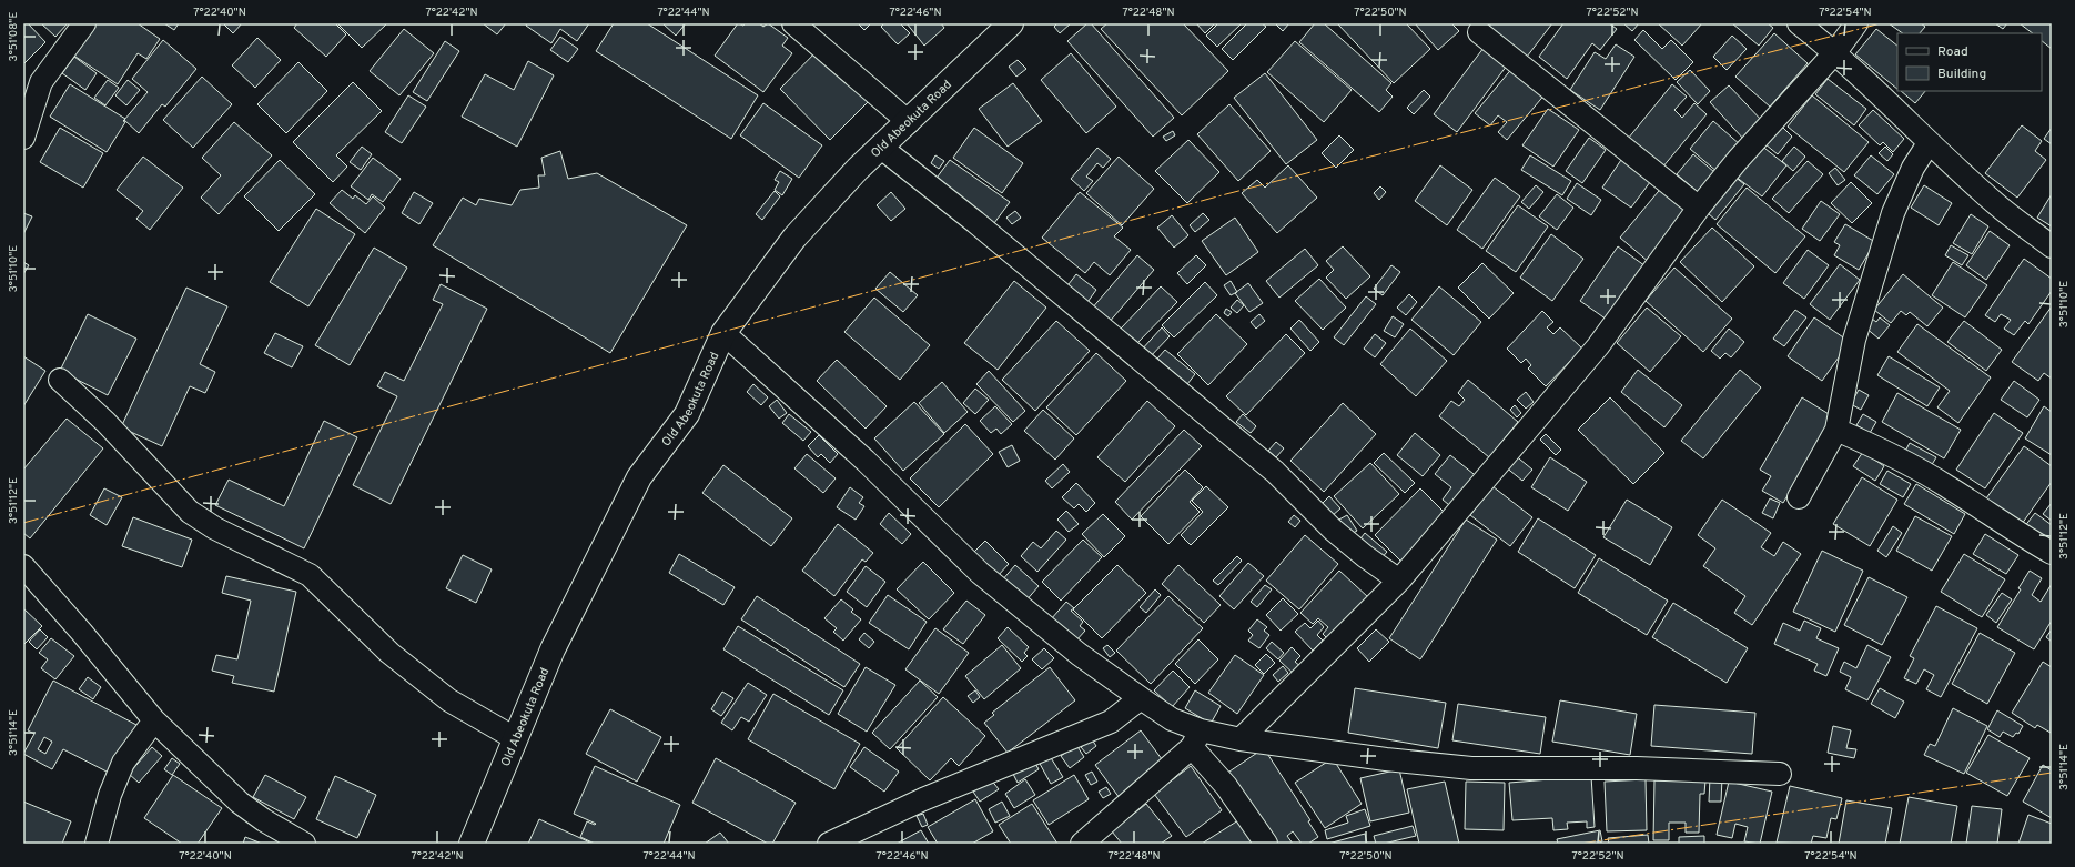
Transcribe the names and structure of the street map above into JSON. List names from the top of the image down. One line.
{"streets":{"highway":["Old Abeokuta Road"]},"legend":["Road","Building"],"coordinates":["7°22'40\"N","7°22'42\"N","7°22'44\"N","7°22'46\"N","7°22'48\"N","7°22'50\"N","7°22'52\"N","7°22'54\"N","3°51'08\"E","3°51'10\"E","3°51'12\"E","3°51'14\"E"]}
